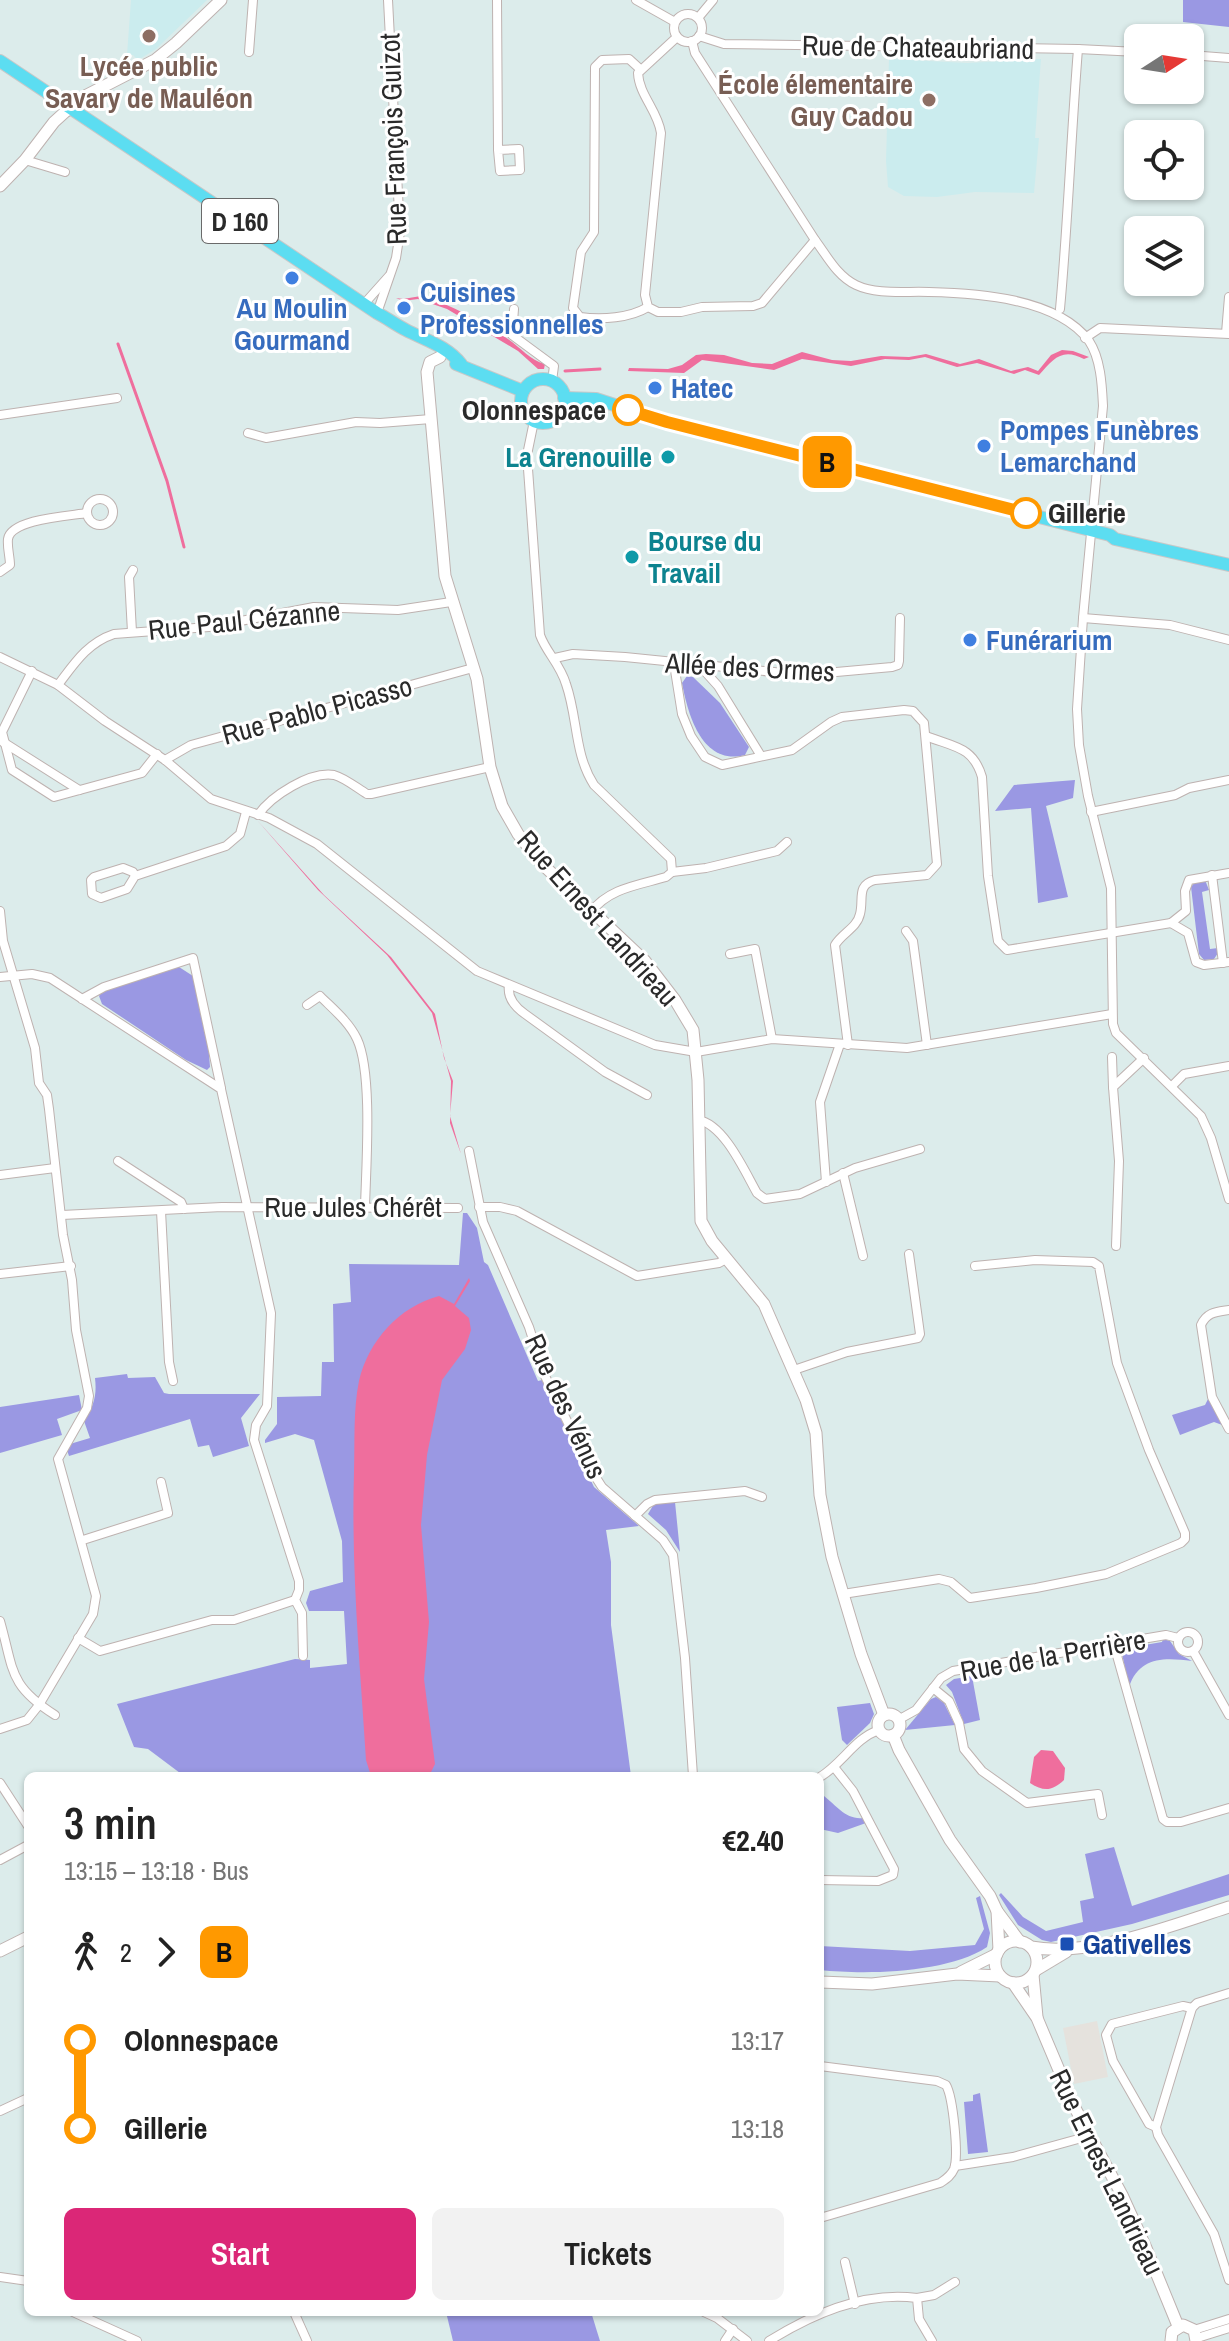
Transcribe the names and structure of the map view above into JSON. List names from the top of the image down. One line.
{"streets":{"main road":["D 160"],"street":["Rue de Chateaubriand","Rue François Guizot","Rue Paul Cézanne","Allée des Ormes","Rue Pablo Picasso","Rue Ernest Landrieau","Rue Jules Chérêt","Rue des Vénus","Rue de la Perrière"]},"crossings":[["Rue François Guizot","D 160"],["D 160","Rue Ernest Landrieau"],["Rue Paul Cézanne","Rue Ernest Landrieau"],["Rue Pablo Picasso","Rue Ernest Landrieau"],["Rue Ernest Landrieau","Rue de la Perrière"]],"places":{"other":["Lycée public Savary de Mauléon","École élementaire Guy Cadou","Au Moulin Gourmand","Cuisines Professionnelles","Hatec","Olonnespace","Pompes Funèbres Lemarchand","La Grenouille","Gillerie","Bourse du Travail","Funérarium"],"transit":["Gativelles"]},"lines":["bus line B"],"north":"right","page":{"on_map":"B","heading":["3 min","13:15 – 13:18 · Bus","€2.40"],"legs":["2","B"],"list":[{"name":"Olonnespace","value":"13:17"},{"name":"Gillerie","value":"13:18"}],"buttons":["Start","Tickets"]}}
